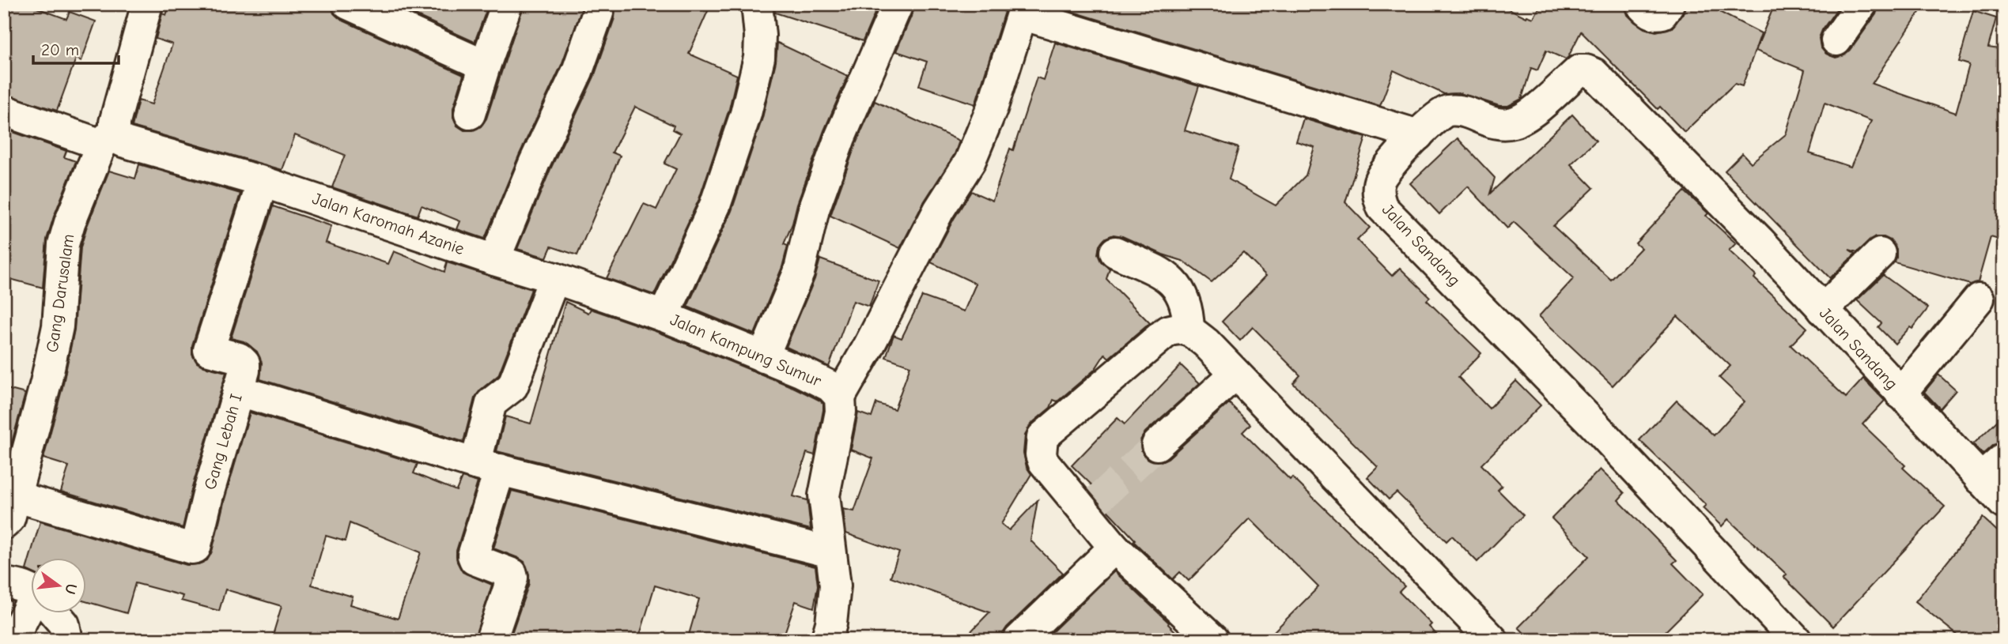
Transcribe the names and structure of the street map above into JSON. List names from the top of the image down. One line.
{"streets":{"street":["Jalan Karomah Azanie","Jalan Sandang","Gang Darusalam","Jalan Kampung Sumur","Gang Lebah I"]},"crossings":[["Jalan Karomah Azanie","Gang Darusalam"],["Jalan Karomah Azanie","Jalan Kampung Sumur"],["Jalan Karomah Azanie","Gang Lebah I"],["Gang Darusalam","Gang Lebah I"]],"scale_bar":"20 m","north":"right"}
